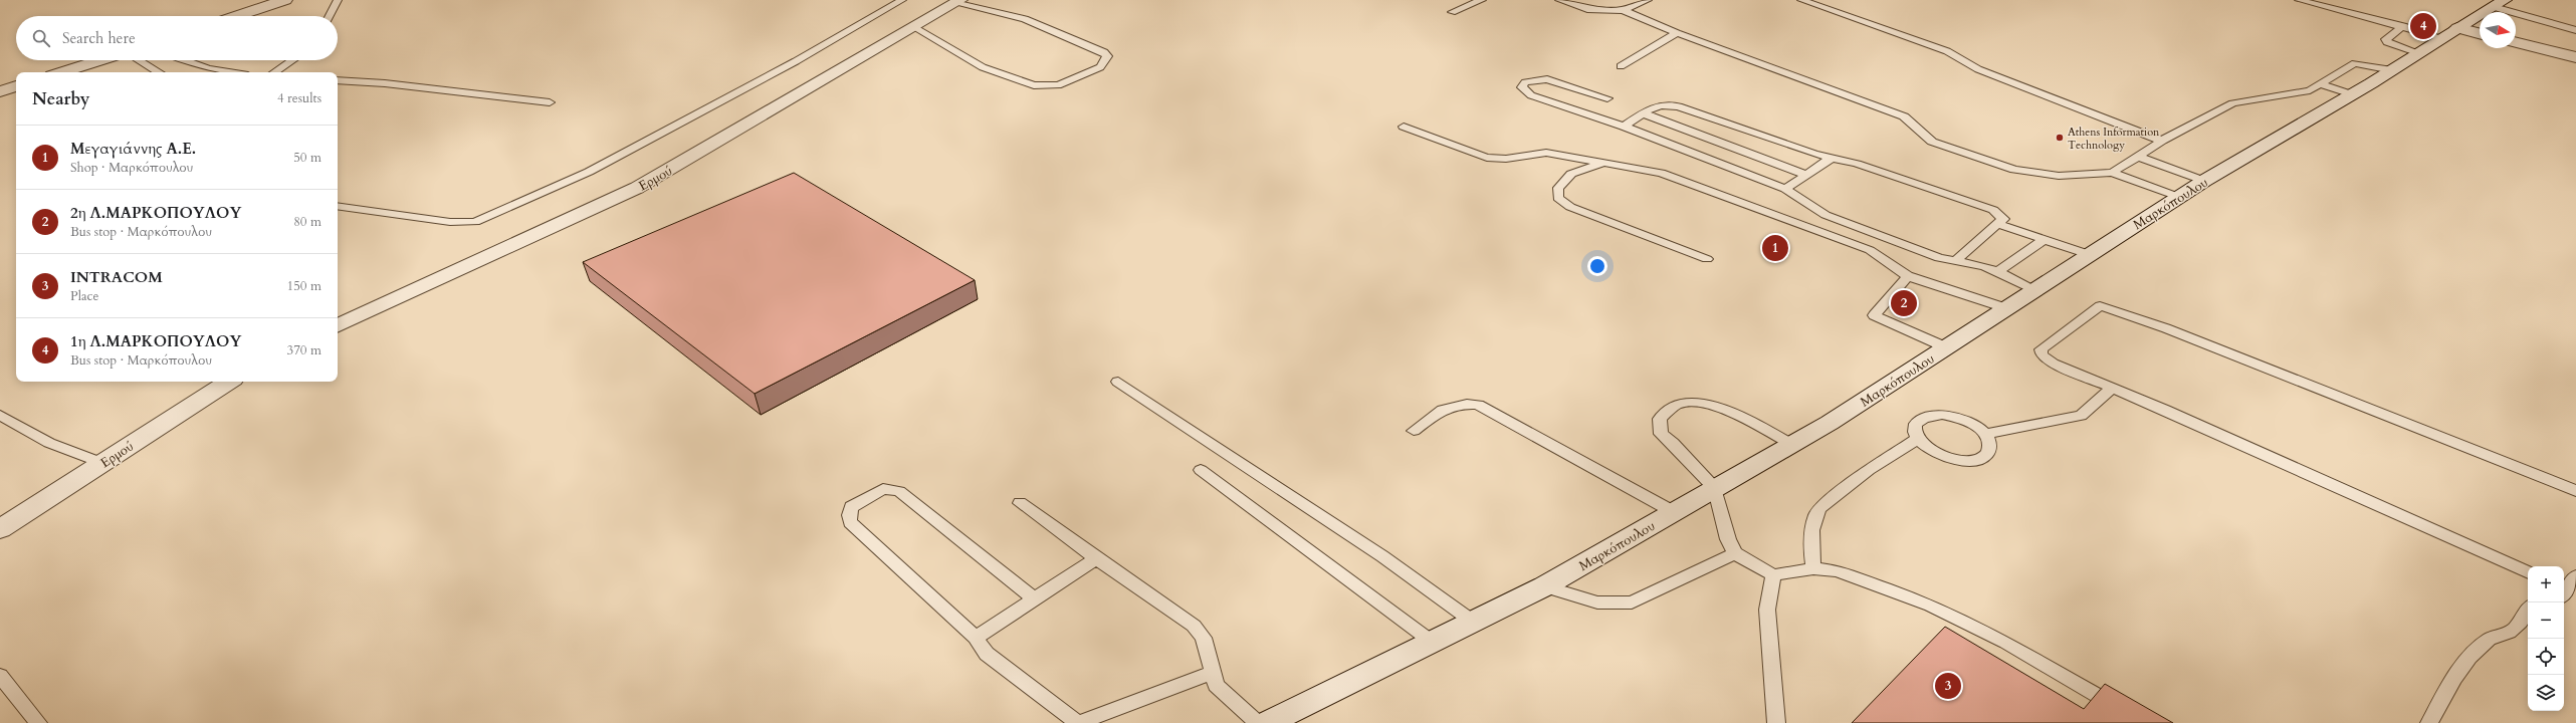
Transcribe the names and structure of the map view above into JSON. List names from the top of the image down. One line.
{"streets":{"main road":["Ερμού","Μαρκόπουλου"]},"places":["Athens Information Technology"],"north":"right","page":{"pins":["4","1","2","3"],"search":"Search here","heading":["Nearby","4 results"],"list":[{"mark":"1","name":"Μεγαγιάννης Α.Ε.","note":"Shop · Μαρκόπουλου","value":"50 m"},{"mark":"2","name":"2η Λ.ΜΑΡΚΟΠΟΥΛΟΥ","note":"Bus stop · Μαρκόπουλου","value":"80 m"},{"mark":"3","name":"INTRACOM","note":"Place","value":"150 m"},{"mark":"4","name":"1η Λ.ΜΑΡΚΟΠΟΥΛΟΥ","note":"Bus stop · Μαρκόπουλου","value":"370 m"}],"map_buttons":["+","−"]}}
